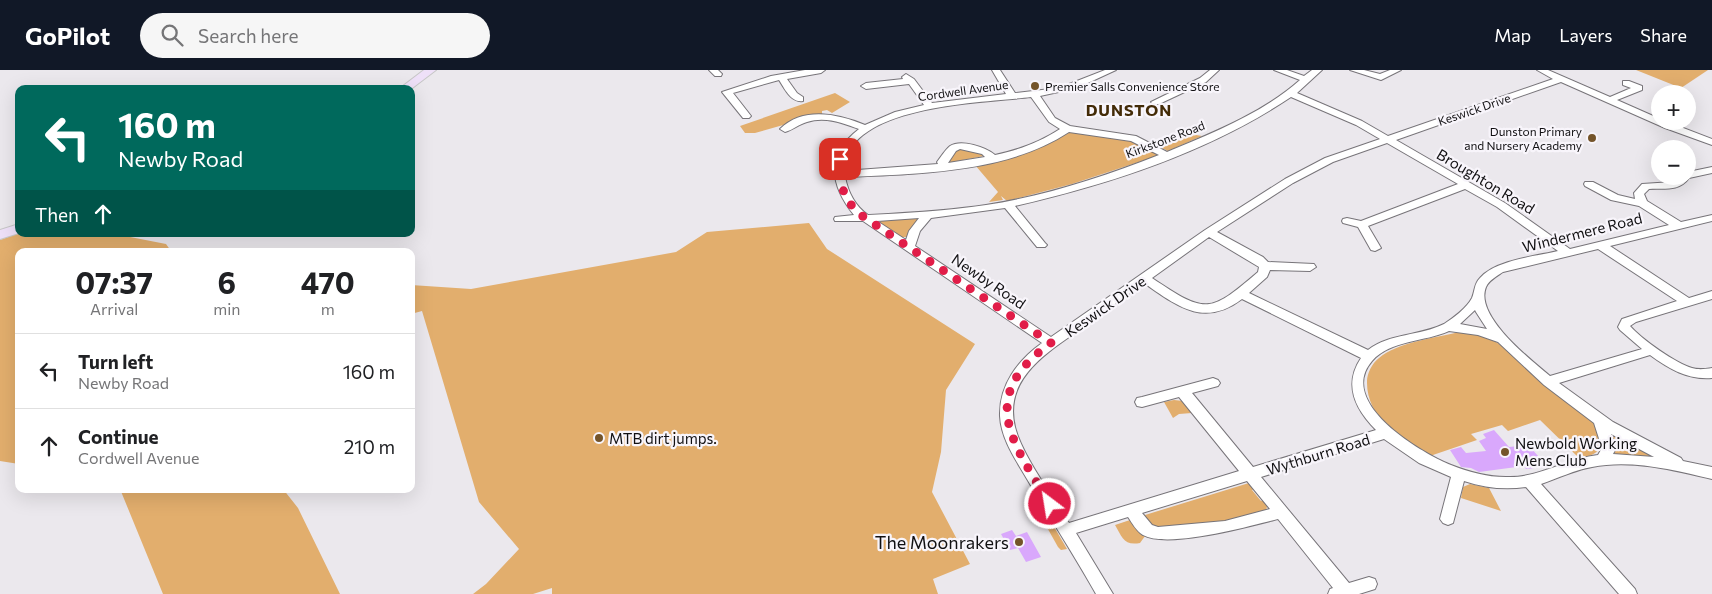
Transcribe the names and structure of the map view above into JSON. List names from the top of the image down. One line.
{"streets":{"street":["Cordwell Avenue","Keswick Drive","Kirkstone Road","Broughton Road","Windermere Road","Newby Road","Wythburn Road"]},"crossings":[["Cordwell Avenue","Kirkstone Road"],["Cordwell Avenue","Newby Road"],["Keswick Drive","Broughton Road"],["Keswick Drive","Newby Road"],["Keswick Drive","Wythburn Road"],["Kirkstone Road","Newby Road"],["Broughton Road","Windermere Road"]],"districts":["DUNSTON"],"places":["Premier Salls Convenience Store","Dunston Primary and Nursery Academy","MTB dirt jumps.","Newbold Working Mens Club","The Moonrakers"],"page":{"header":"GoPilot","search":"Search here","nav":["Map","Layers","Share"],"map_buttons":["+","−"],"turn":["160 m","Newby Road"],"then":"Then","eta":["07:37","Arrival","6","min","470","m"],"list":[{"name":"Turn left","note":"Newby Road","value":"160 m"},{"name":"Continue","note":"Cordwell Avenue","value":"210 m"}]}}
